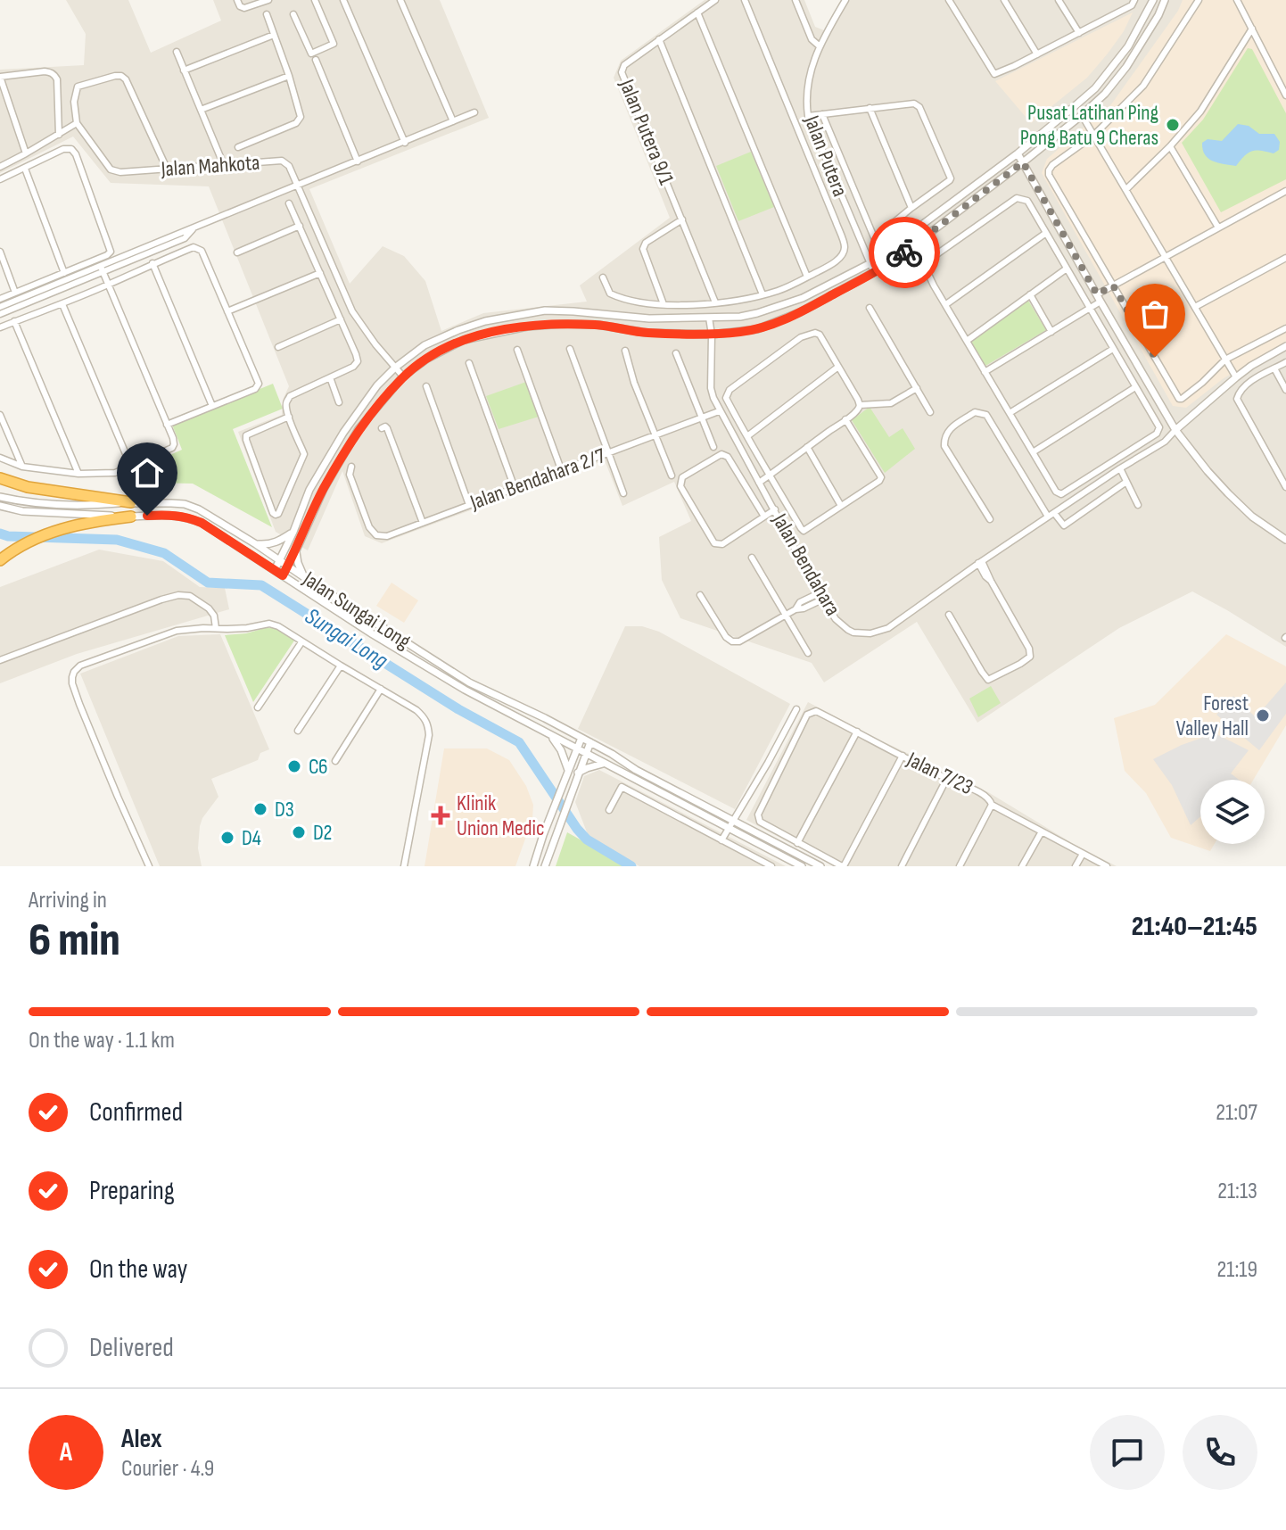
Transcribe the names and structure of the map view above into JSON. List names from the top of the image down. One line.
{"streets":{"street":["Jalan Putera 9/1","Jalan Putera","Jalan Mahkota","Jalan Bendahara 2/7","Jalan Bendahara","Jalan Sungai Long","Jalan 7/23"]},"crossings":[["Jalan Bendahara 2/7","Jalan Bendahara"]],"water":["Sungai Long"],"places":{"other":["Pusat Latihan Ping Pong Batu 9 Cheras","Forest Valley Hall","C6","D3","D2","D4"],"health":["Klinik Union Medic"]},"page":{"heading":["6 min","Arriving in","21:40–21:45"],"panel":["Alex","Courier · 4.9"],"bar":"On the way · 1.1 km","list":[["Confirmed","21:07"],["Preparing","21:13"],["On the way","21:19"],"Delivered"],"round":"A"}}
